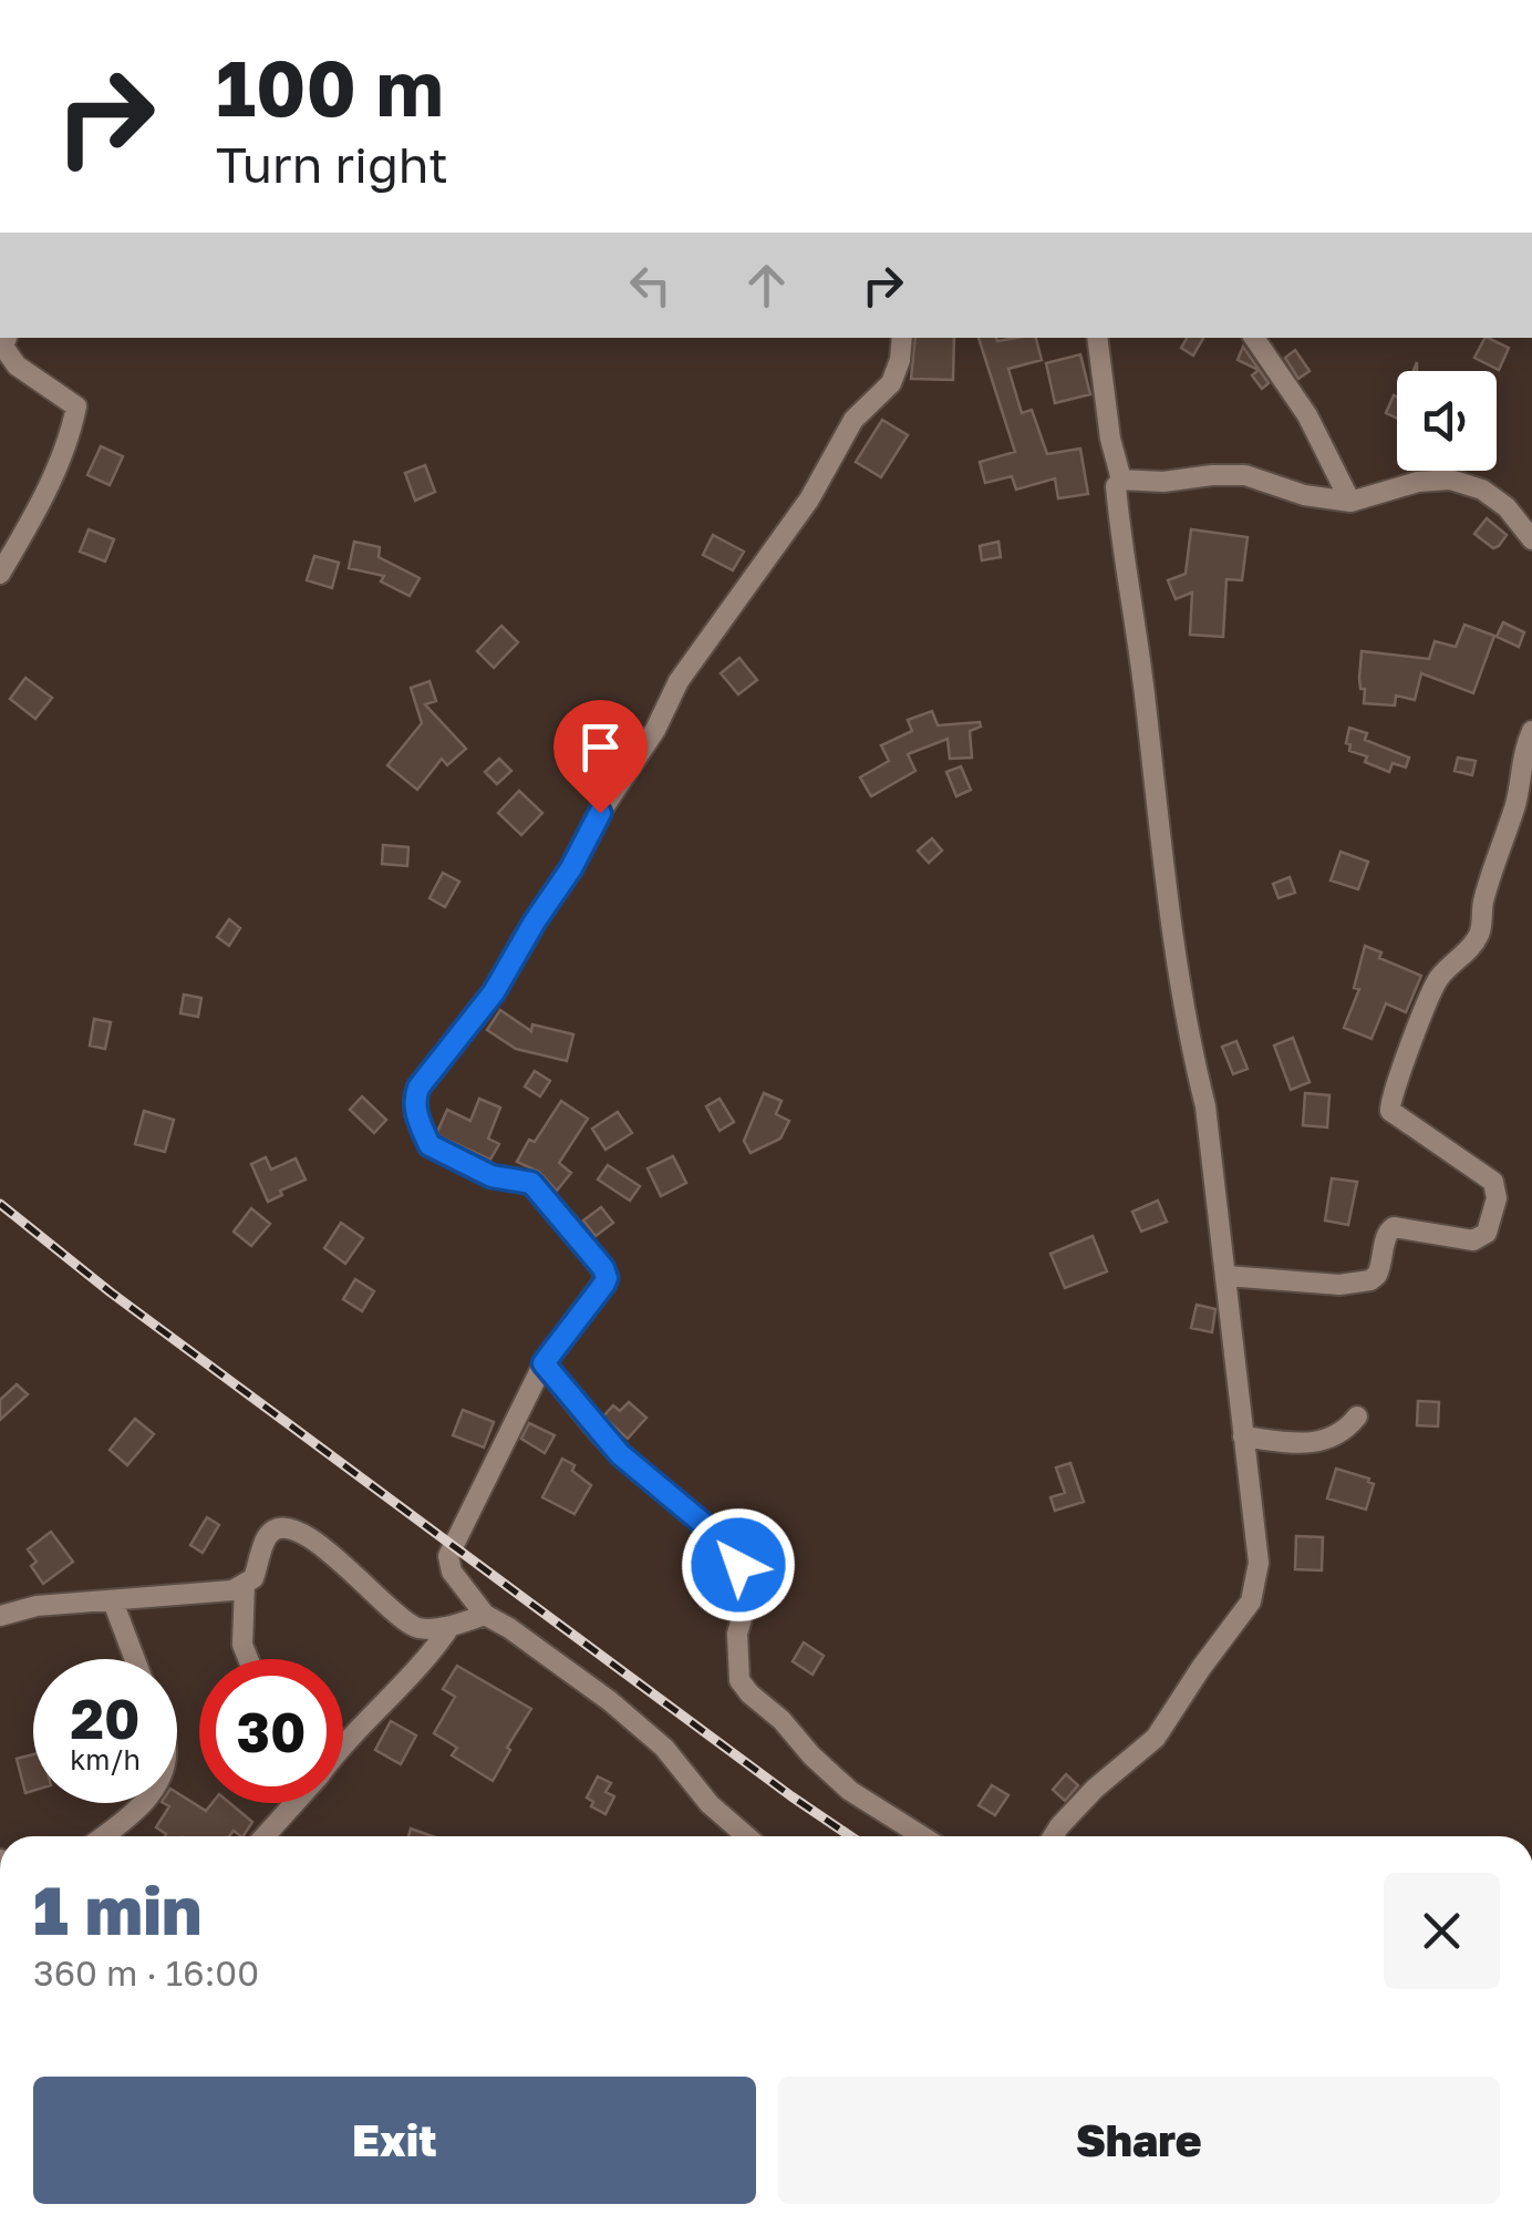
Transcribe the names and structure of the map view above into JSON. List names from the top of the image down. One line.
{"page":{"turn":["100 m","Turn right"],"speed":"20 km/h","limit":"30","heading":["1 min","360 m · 16:00"],"buttons":["Exit","Share"]}}
